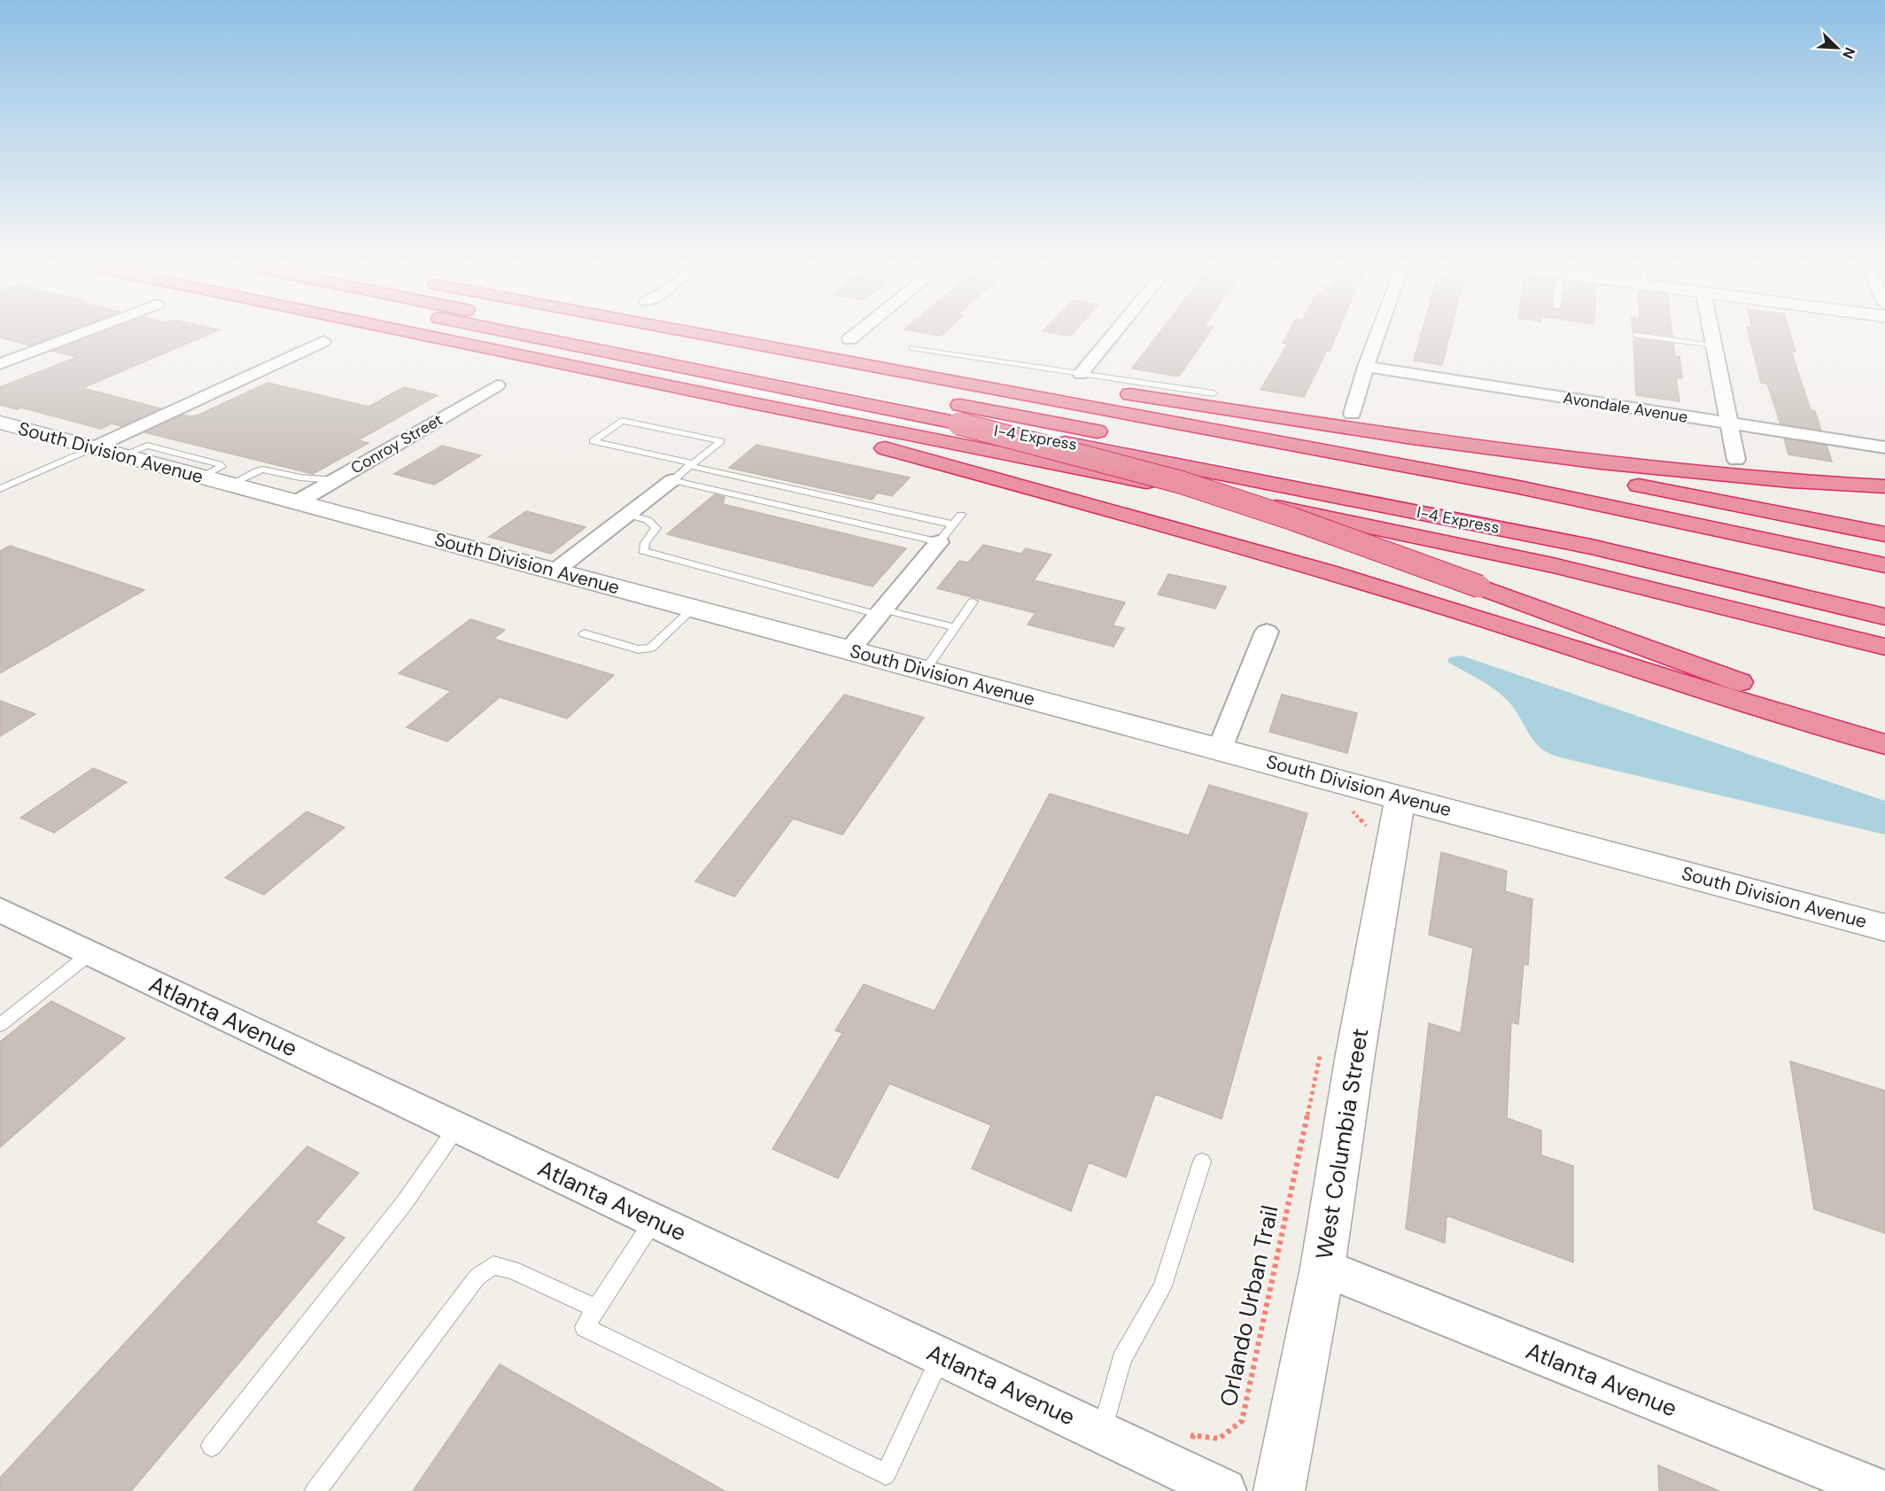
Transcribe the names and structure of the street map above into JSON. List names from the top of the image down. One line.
{"streets":{"highway":["I-4 Express"],"street":["Avondale Avenue","Conroy Street","South Division Avenue","Atlanta Avenue","West Columbia Street"],"path":["Orlando Urban Trail"]},"crossings":[["Conroy Street","South Division Avenue"],["South Division Avenue","West Columbia Street"],["Atlanta Avenue","West Columbia Street"]],"north":"bottom right"}
